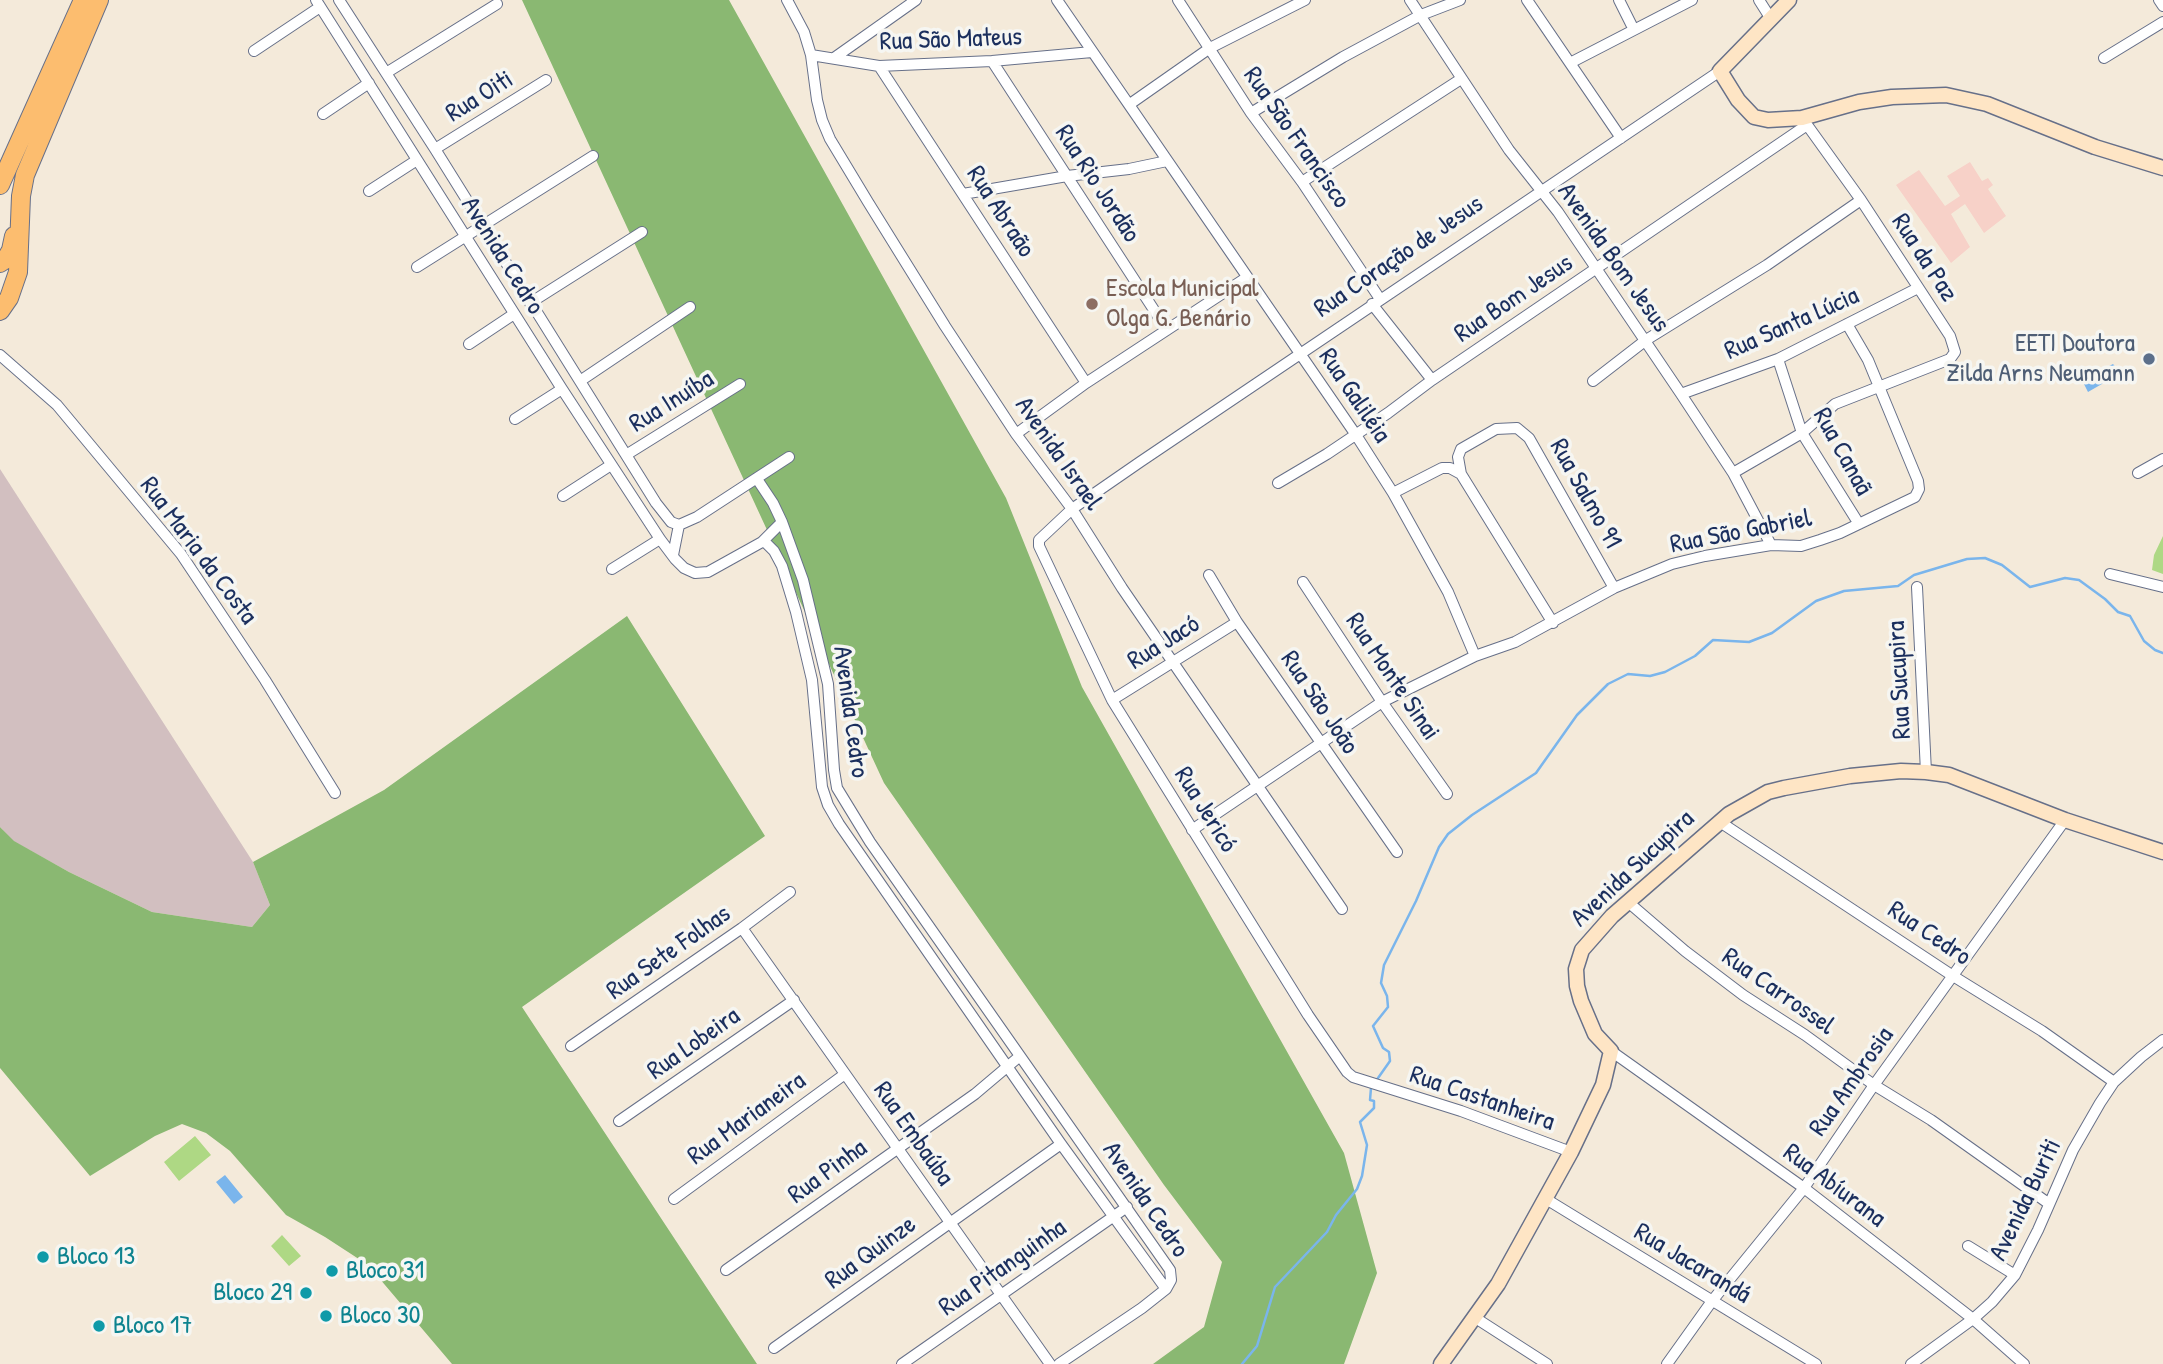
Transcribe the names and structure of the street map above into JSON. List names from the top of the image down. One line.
{"streets":{"street":["Rua São Mateus","Rua Oiti","Rua São Francisco","Rua Rio Jordão","Rua Abraão","Avenida Cedro","Rua Coração de Jesus","Avenida Bom Jesus","Rua da Paz","Rua Bom Jesus","Rua Santa Lúcia","Rua Galiléia","Rua Inuíba","Rua Canaã","Avenida Israel","Rua Salmo 91","Rua São Gabriel","Rua Maria da Costa","Rua Jacó","Rua Monte Sinai","Rua Sucupira","Rua São João","Rua Jericó","Avenida Sucupira","Rua Cedro","Rua Sete Folhas","Rua Carrossel","Rua Lobeira","Rua Ambrosia","Rua Castanheira","Rua Marianeira","Rua Embaúba","Rua Pinha","Rua Abíurana","Avenida Buriti","Rua Quinze","Rua Jacarandá","Rua Pitanguinha"]},"crossings":[["Rua São Mateus","Rua Rio Jordão"],["Rua São Mateus","Rua Abraão"],["Rua São Mateus","Rua Galiléia"],["Rua São Mateus","Avenida Israel"],["Rua Oiti","Avenida Cedro"],["Rua São Francisco","Rua Coração de Jesus"],["Rua São Francisco","Rua Bom Jesus"],["Avenida Cedro","Rua Inuíba"],["Avenida Cedro","Rua Pinha"],["Avenida Cedro","Rua Quinze"],["Avenida Cedro","Rua Pitanguinha"],["Rua Coração de Jesus","Avenida Bom Jesus"],["Rua Coração de Jesus","Rua Galiléia"],["Rua Coração de Jesus","Avenida Israel"],["Rua Coração de Jesus","Rua Jericó"],["Avenida Bom Jesus","Rua da Paz"],["Avenida Bom Jesus","Rua Bom Jesus"],["Avenida Bom Jesus","Rua Santa Lúcia"],["Avenida Bom Jesus","Rua São Gabriel"],["Rua da Paz","Rua Bom Jesus"],["Rua da Paz","Rua Santa Lúcia"],["Rua da Paz","Rua Canaã"],["Rua da Paz","Rua São Gabriel"],["Rua Bom Jesus","Rua Galiléia"],["Rua Santa Lúcia","Rua Canaã"],["Rua Galiléia","Rua São Gabriel"],["Rua Canaã","Rua São Gabriel"],["Avenida Israel","Rua São Gabriel"],["Avenida Israel","Rua Jacó"],["Rua Salmo 91","Rua São Gabriel"],["Rua São Gabriel","Rua Monte Sinai"],["Rua São Gabriel","Rua São João"],["Rua São Gabriel","Rua Jericó"],["Rua Jacó","Rua São João"],["Rua Jacó","Rua Jericó"],["Rua Sucupira","Avenida Sucupira"],["Rua Jericó","Rua Castanheira"],["Avenida Sucupira","Rua Cedro"],["Avenida Sucupira","Rua Carrossel"],["Avenida Sucupira","Rua Ambrosia"],["Avenida Sucupira","Rua Abíurana"],["Rua Cedro","Rua Ambrosia"],["Rua Cedro","Avenida Buriti"],["Rua Sete Folhas","Rua Embaúba"],["Rua Carrossel","Rua Ambrosia"],["Rua Carrossel","Avenida Buriti"],["Rua Lobeira","Rua Embaúba"],["Rua Ambrosia","Rua Abíurana"],["Rua Ambrosia","Rua Jacarandá"],["Rua Marianeira","Rua Embaúba"],["Rua Embaúba","Rua Pinha"],["Rua Embaúba","Rua Quinze"],["Rua Embaúba","Rua Pitanguinha"],["Rua Abíurana","Avenida Buriti"]],"places":["Escola Municipal Olga G. Benário","EETI Doutora Zilda Arns Neumann","Bloco 13","Bloco 31","Bloco 29","Bloco 30","Bloco 17"]}
